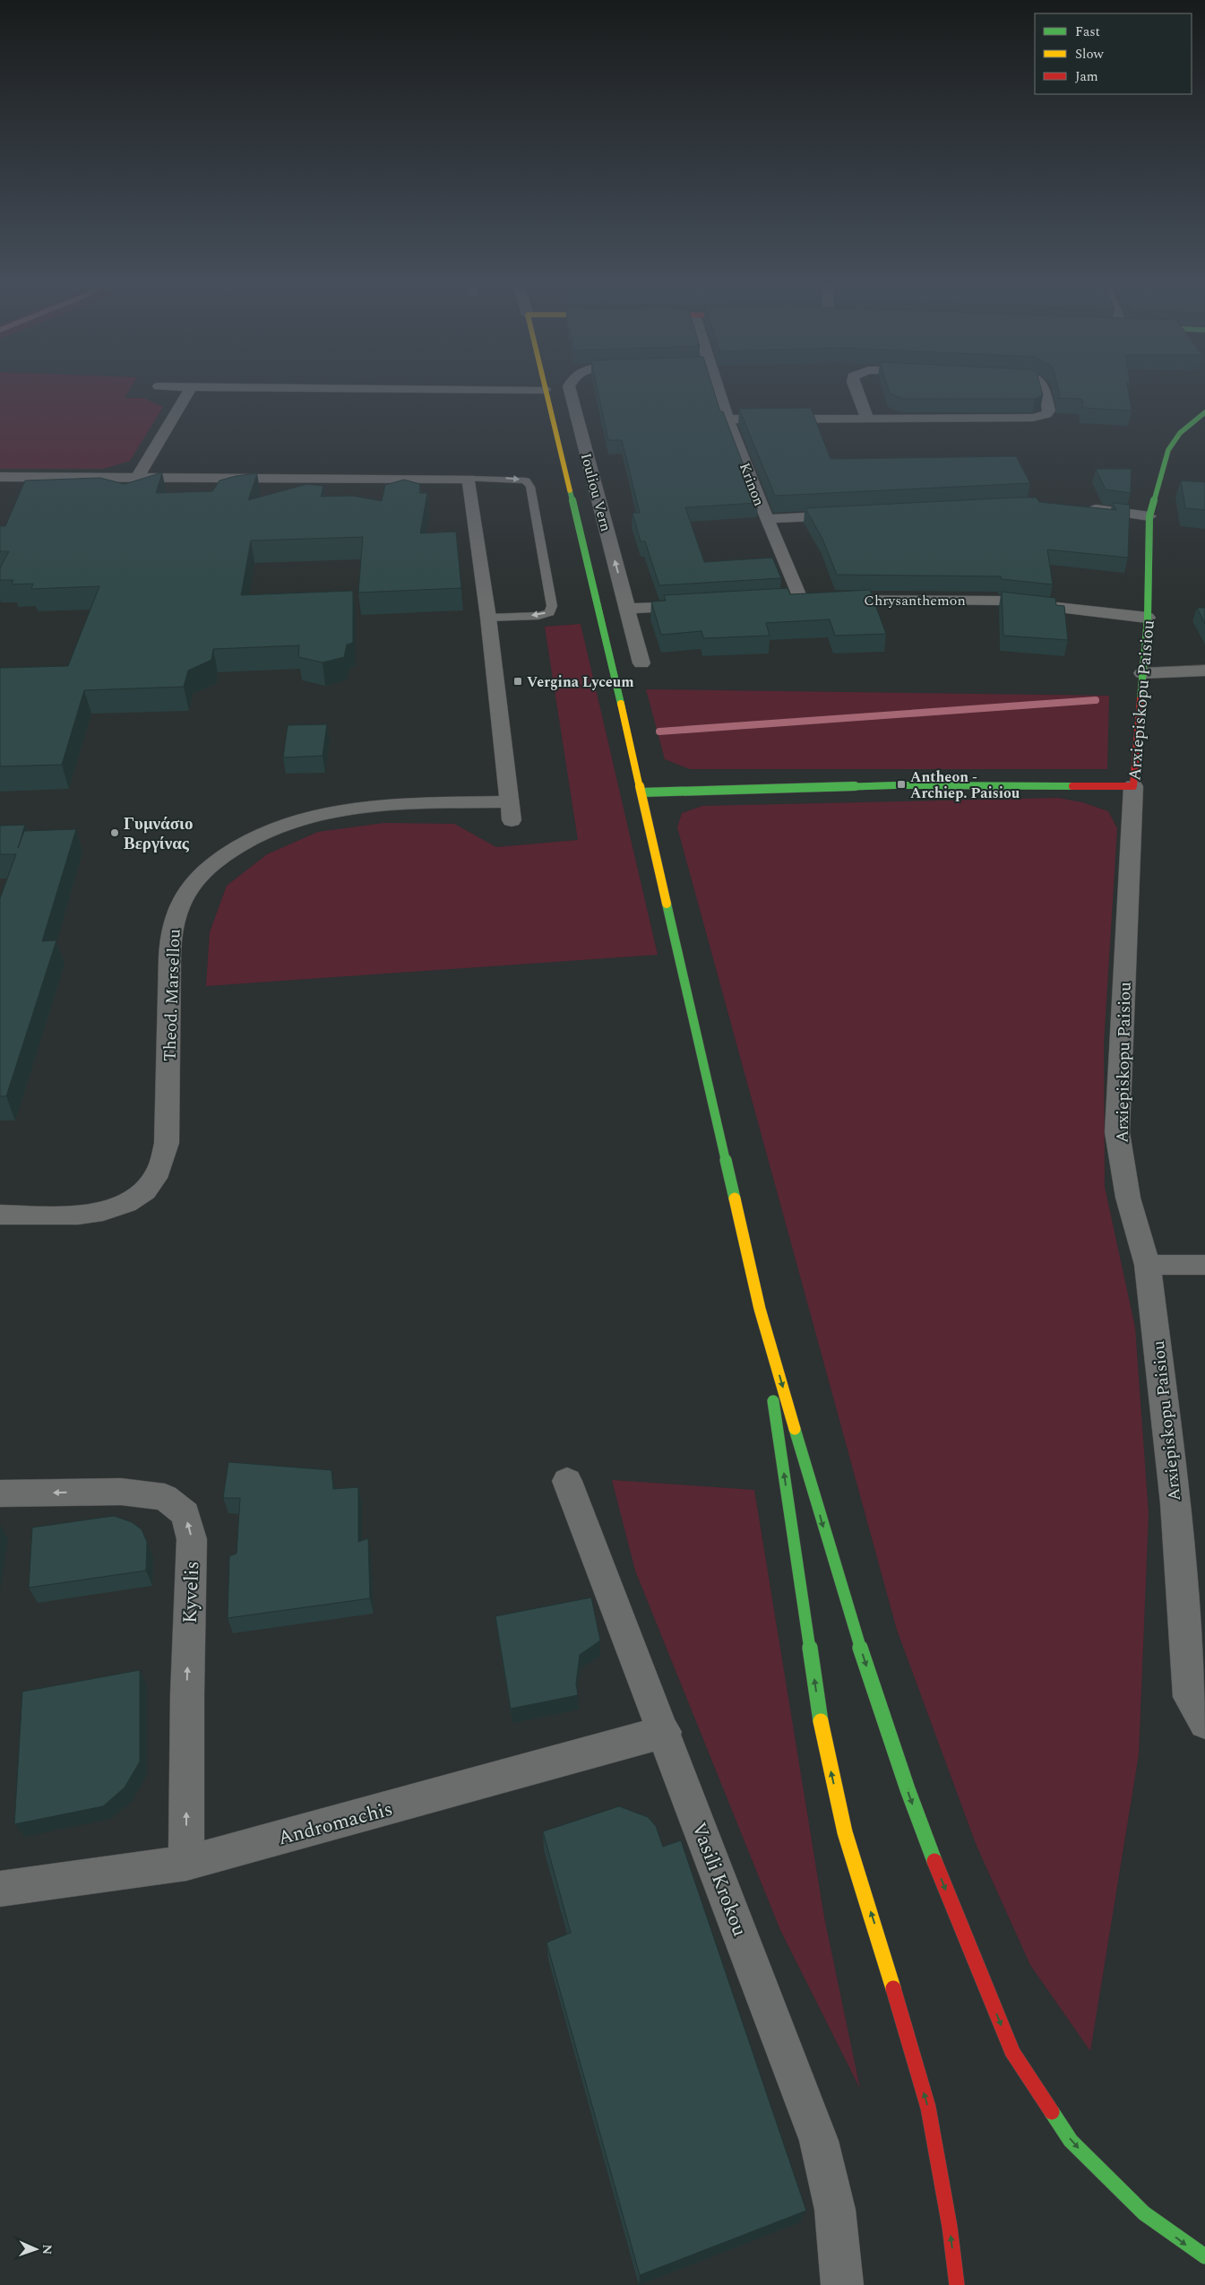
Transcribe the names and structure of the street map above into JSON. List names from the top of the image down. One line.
{"streets":{"street":["Krinon","Iouliou Vern","Chrysanthemon","Arxiepiskopu Paisiou","Theod. Marsellou","Kyvelis","Andromachis","Vasili Krokou"]},"crossings":[["Krinon","Chrysanthemon"],["Chrysanthemon","Arxiepiskopu Paisiou"],["Kyvelis","Andromachis"],["Andromachis","Vasili Krokou"]],"places":{"transit":["Vergina Lyceum","Antheon - Archiep. Paisiou"],"other":["Γυμνάσιο Βεργίνας"]},"legend":["Fast","Slow","Jam"],"north":"right"}
